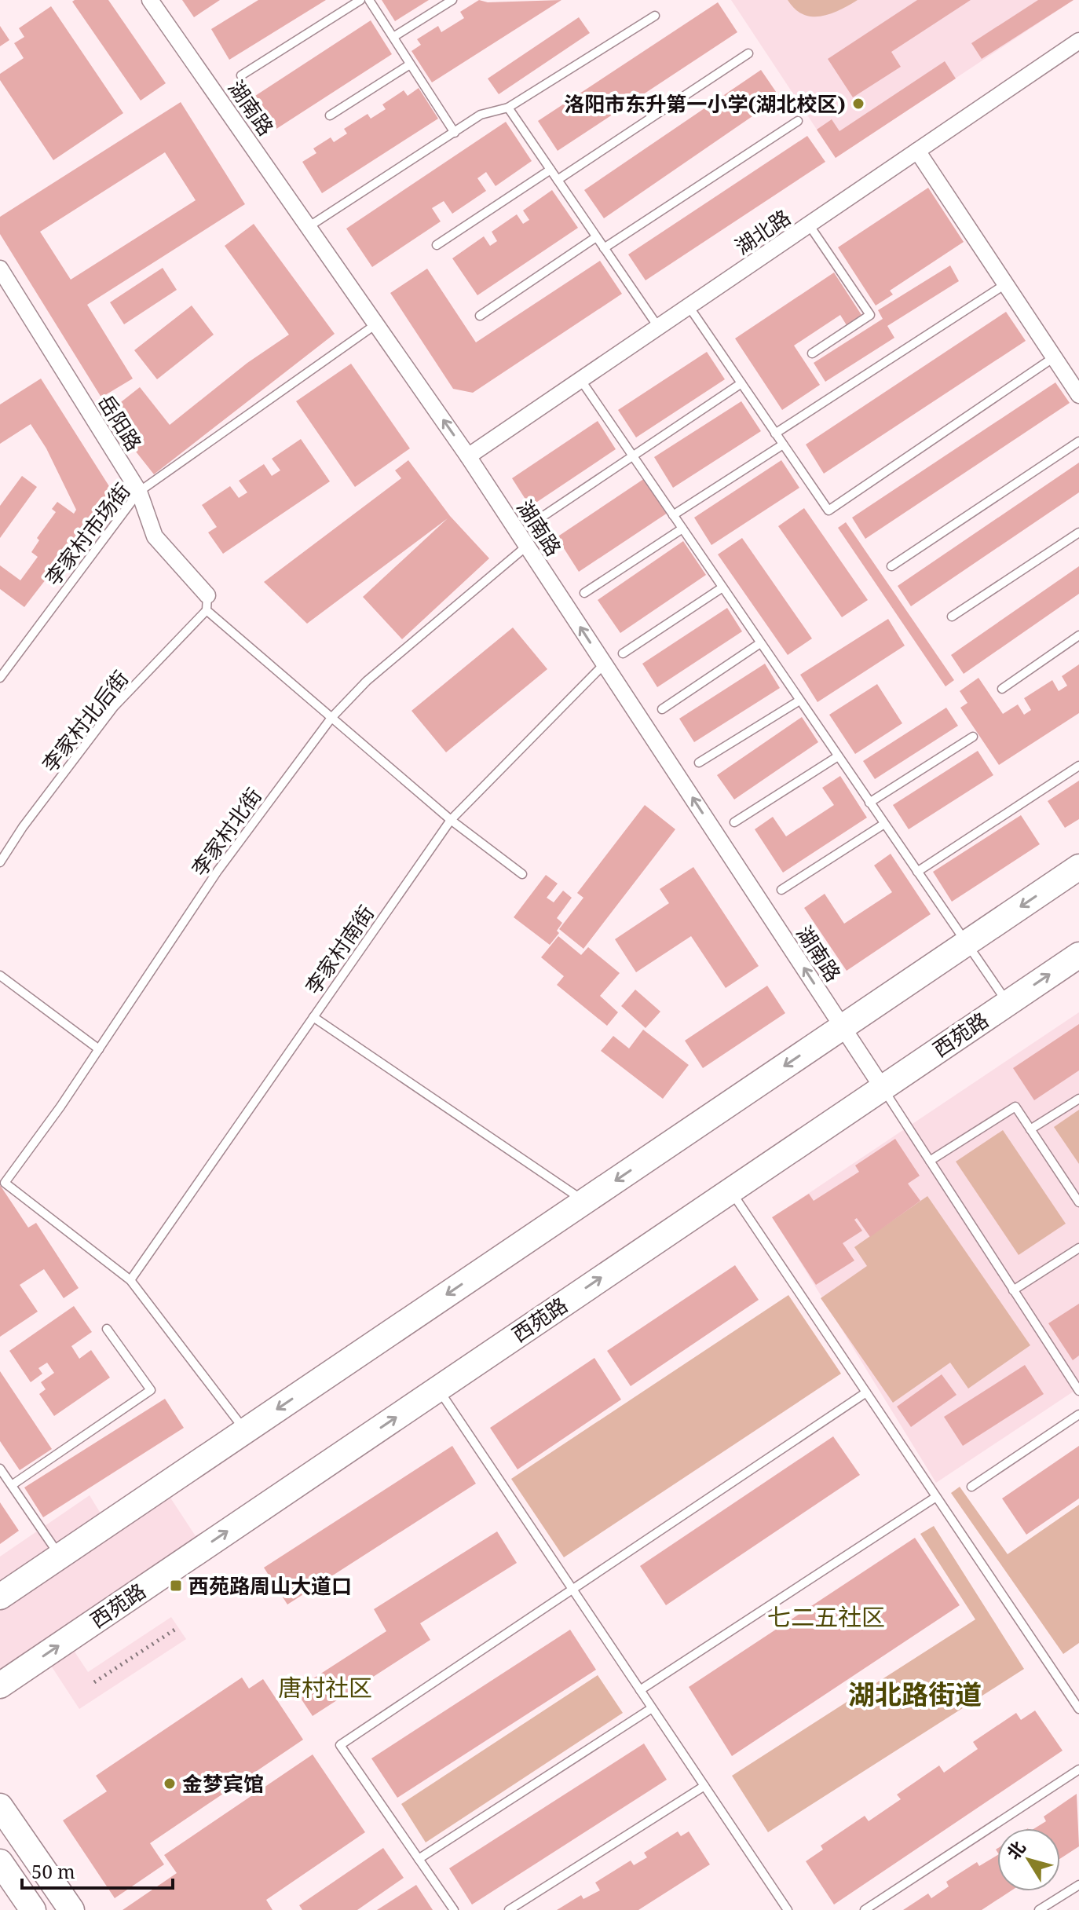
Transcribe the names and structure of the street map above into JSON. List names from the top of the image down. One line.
{"streets":{"main road":["西苑路"],"street":["湖南路","湖北路","岳阳路"],"lane":["李家村市场街","李家村北后街","李家村北街","李家村南街"]},"crossings":[["湖南路","湖北路"],["湖南路","李家村市场街"],["湖南路","李家村北街"],["湖南路","李家村南街"],["湖南路","西苑路"],["岳阳路","李家村市场街"],["岳阳路","李家村北后街"],["李家村北街","李家村南街"]],"one_way":["湖南路"],"districts":["七二五社区","唐村社区","湖北路街道"],"places":{"other":["洛阳市东升第一小学(湖北校区)","金梦宾馆"],"transit":["西苑路周山大道口"]},"scale_bar":"50 m","north":"top left"}
